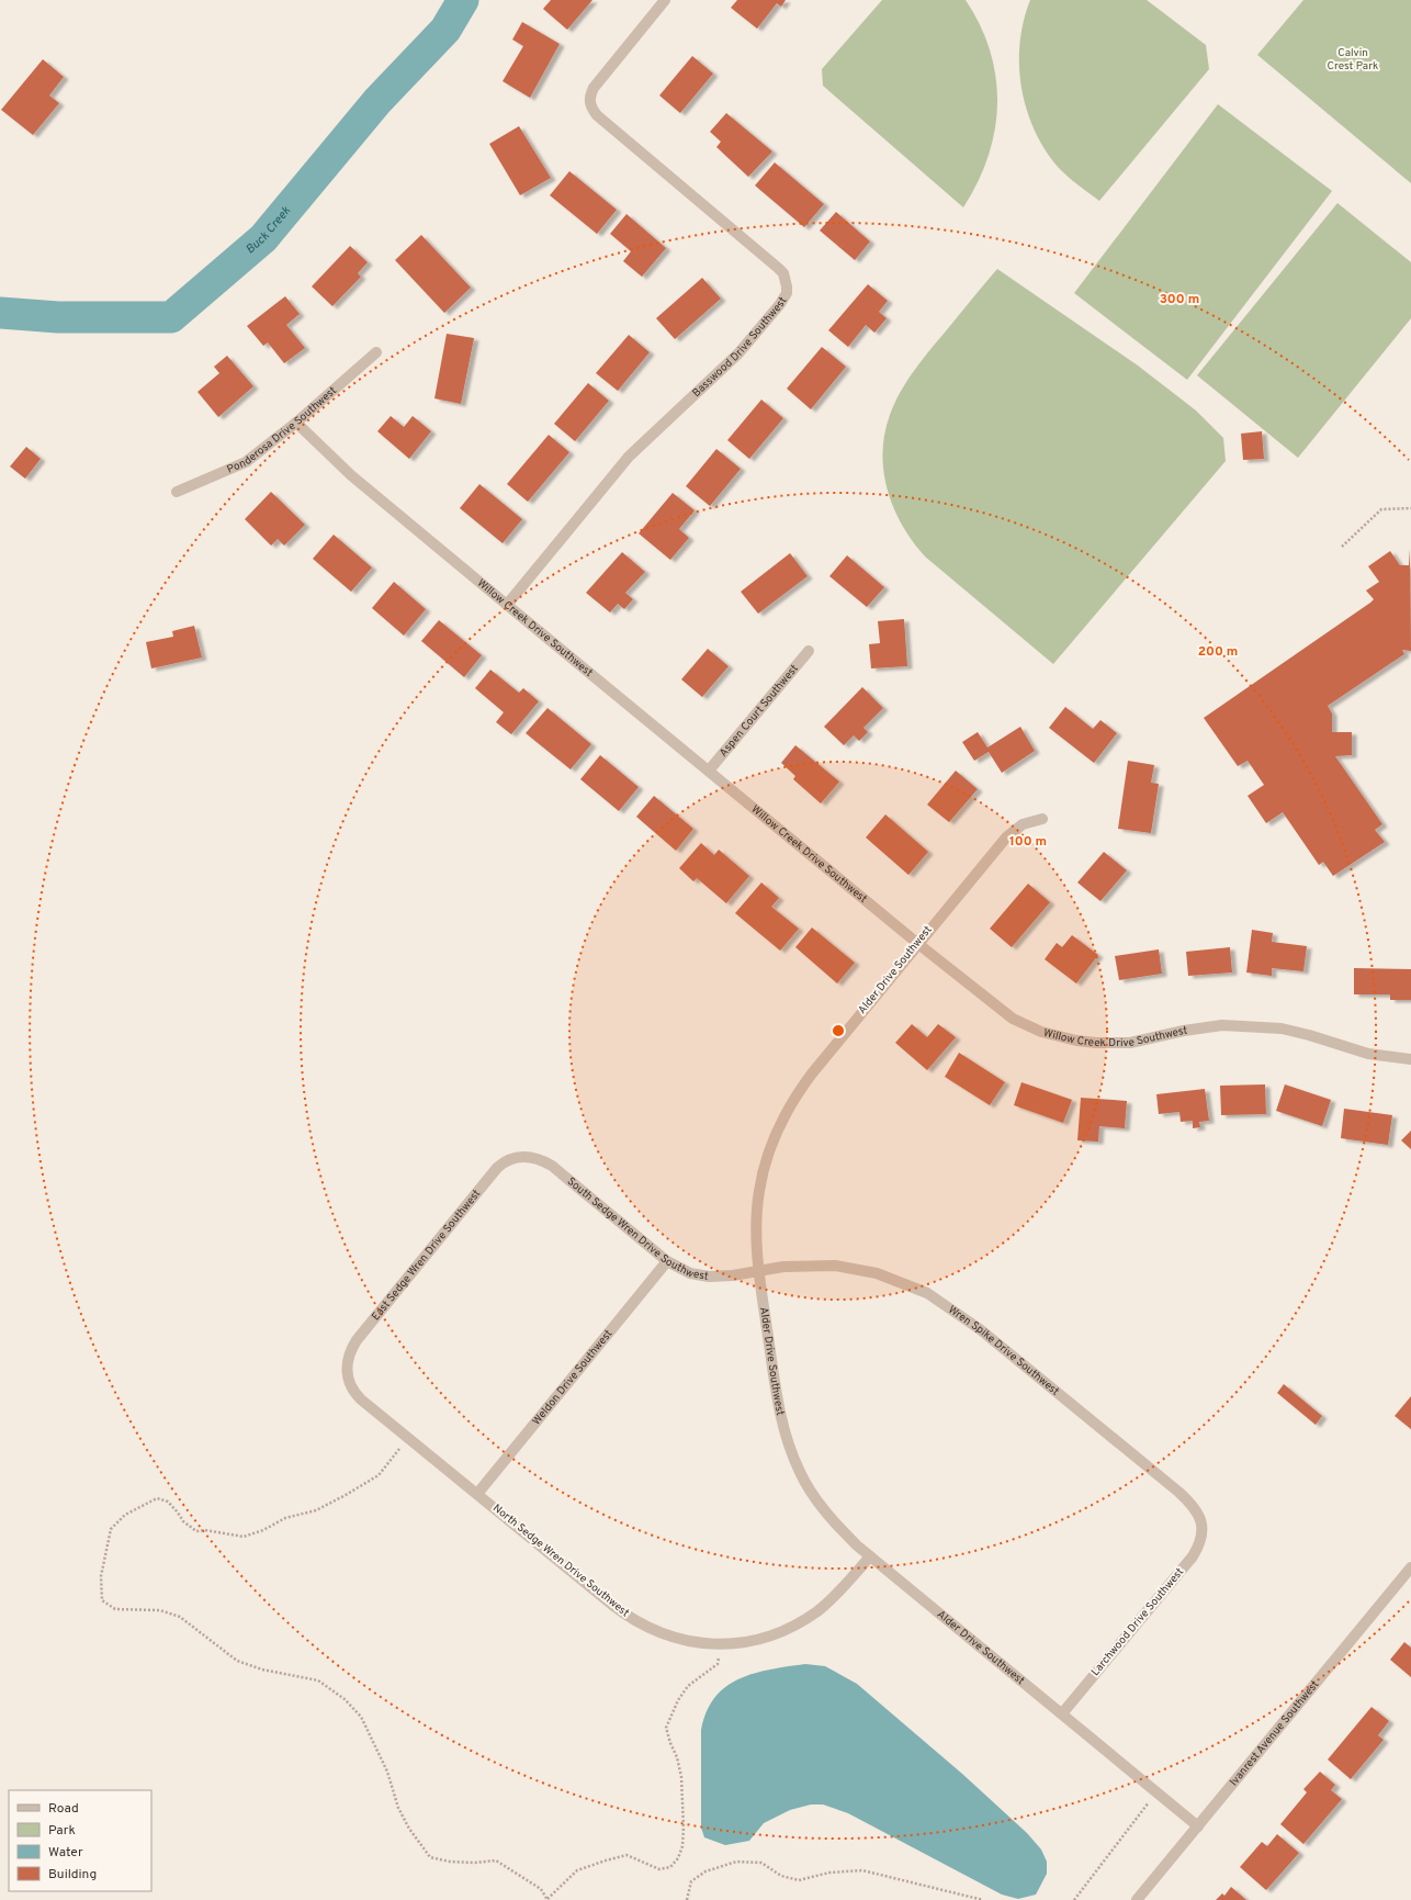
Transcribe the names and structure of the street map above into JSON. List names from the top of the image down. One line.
{"streets":{"street":["Basswood Drive Southwest","Ponderosa Drive Southwest","Willow Creek Drive Southwest","Aspen Court Southwest","Alder Drive Southwest","South Sedge Wren Drive Southwest","East Sedge Wren Drive Southwest","Wren Spike Drive Southwest","Weldon Drive Southwest","North Sedge Wren Drive Southwest","Larchwood Drive Southwest","Ivanrest Avenue Southwest"]},"crossings":[["Basswood Drive Southwest","Willow Creek Drive Southwest"],["Ponderosa Drive Southwest","Willow Creek Drive Southwest"],["Willow Creek Drive Southwest","Aspen Court Southwest"],["Willow Creek Drive Southwest","Alder Drive Southwest"],["Alder Drive Southwest","South Sedge Wren Drive Southwest"],["Alder Drive Southwest","Wren Spike Drive Southwest"],["Alder Drive Southwest","North Sedge Wren Drive Southwest"],["Alder Drive Southwest","Larchwood Drive Southwest"],["Alder Drive Southwest","Ivanrest Avenue Southwest"],["South Sedge Wren Drive Southwest","East Sedge Wren Drive Southwest"],["South Sedge Wren Drive Southwest","Wren Spike Drive Southwest"],["South Sedge Wren Drive Southwest","Weldon Drive Southwest"],["East Sedge Wren Drive Southwest","North Sedge Wren Drive Southwest"],["Wren Spike Drive Southwest","Larchwood Drive Southwest"],["Weldon Drive Southwest","North Sedge Wren Drive Southwest"]],"water":["Buck Creek"],"parks":["Calvin Crest Park"],"legend":["Road","Park","Water","Building"],"rings":["300 m","200 m","100 m"]}
